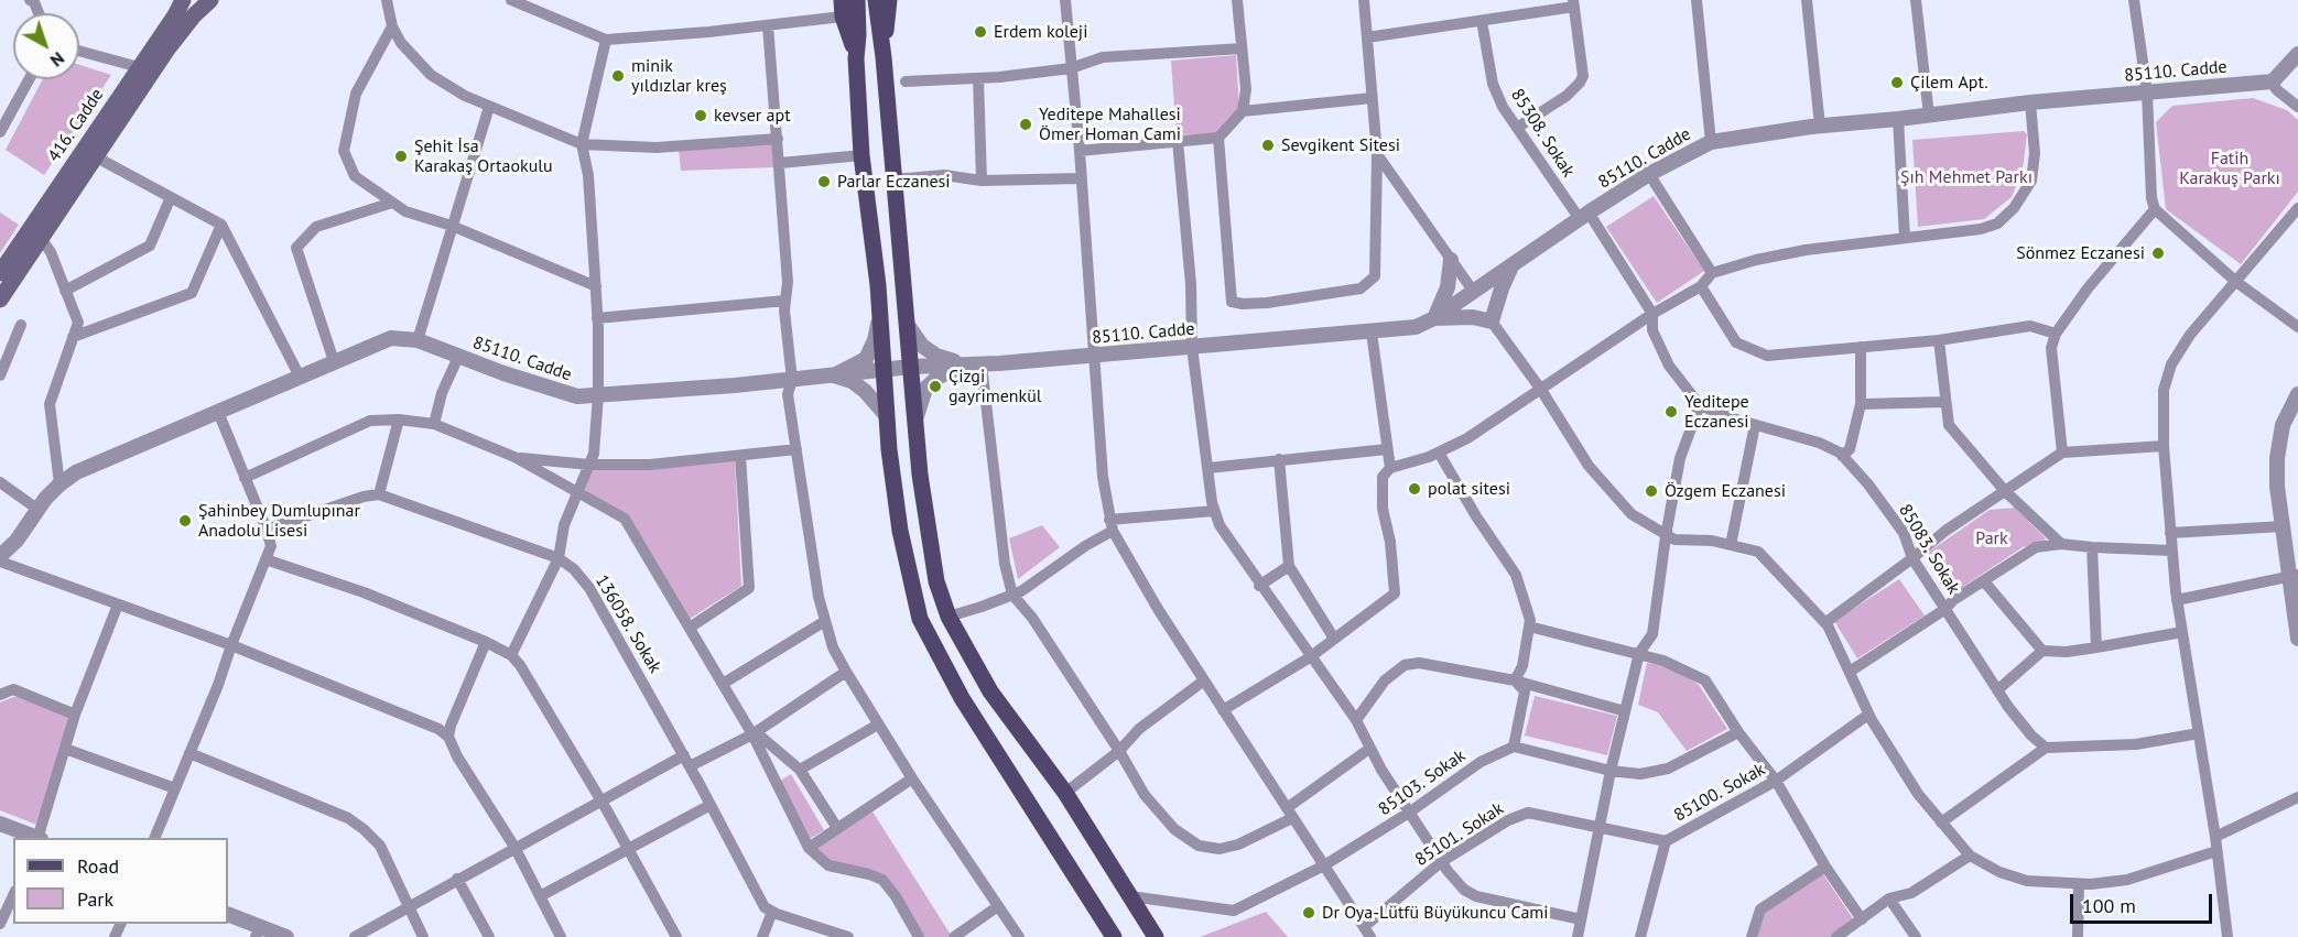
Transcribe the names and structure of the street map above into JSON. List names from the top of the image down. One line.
{"streets":{"main road":["416. Cadde"],"street":["85110. Cadde","85308. Sokak","85083. Sokak","136058. Sokak","85103. Sokak","85100. Sokak","85101. Sokak"]},"crossings":[["85110. Cadde","85308. Sokak"],["85100. Sokak","85101. Sokak"]],"parks":["Fatih Karakuş Parkı","Şıh Mehmet Parkı","Park"],"places":["Erdem koleji","minik yıldızlar kreş","Çilem Apt.","kevser apt","Yeditepe Mahallesi Ömer Homan Cami","Sevgikent Sitesi","Şehit İsa Karakaş Ortaokulu","Parlar Eczanesi","Sönmez Eczanesi","Çizgi gayrimenkül","Yeditepe Eczanesi","polat sitesi","Özgem Eczanesi","Şahinbey Dumlupınar Anadolu Lisesi","Dr Oya-Lütfü Büyükuncu Cami"],"legend":["Road","Park"],"scale_bar":"100 m","north":"bottom right"}
